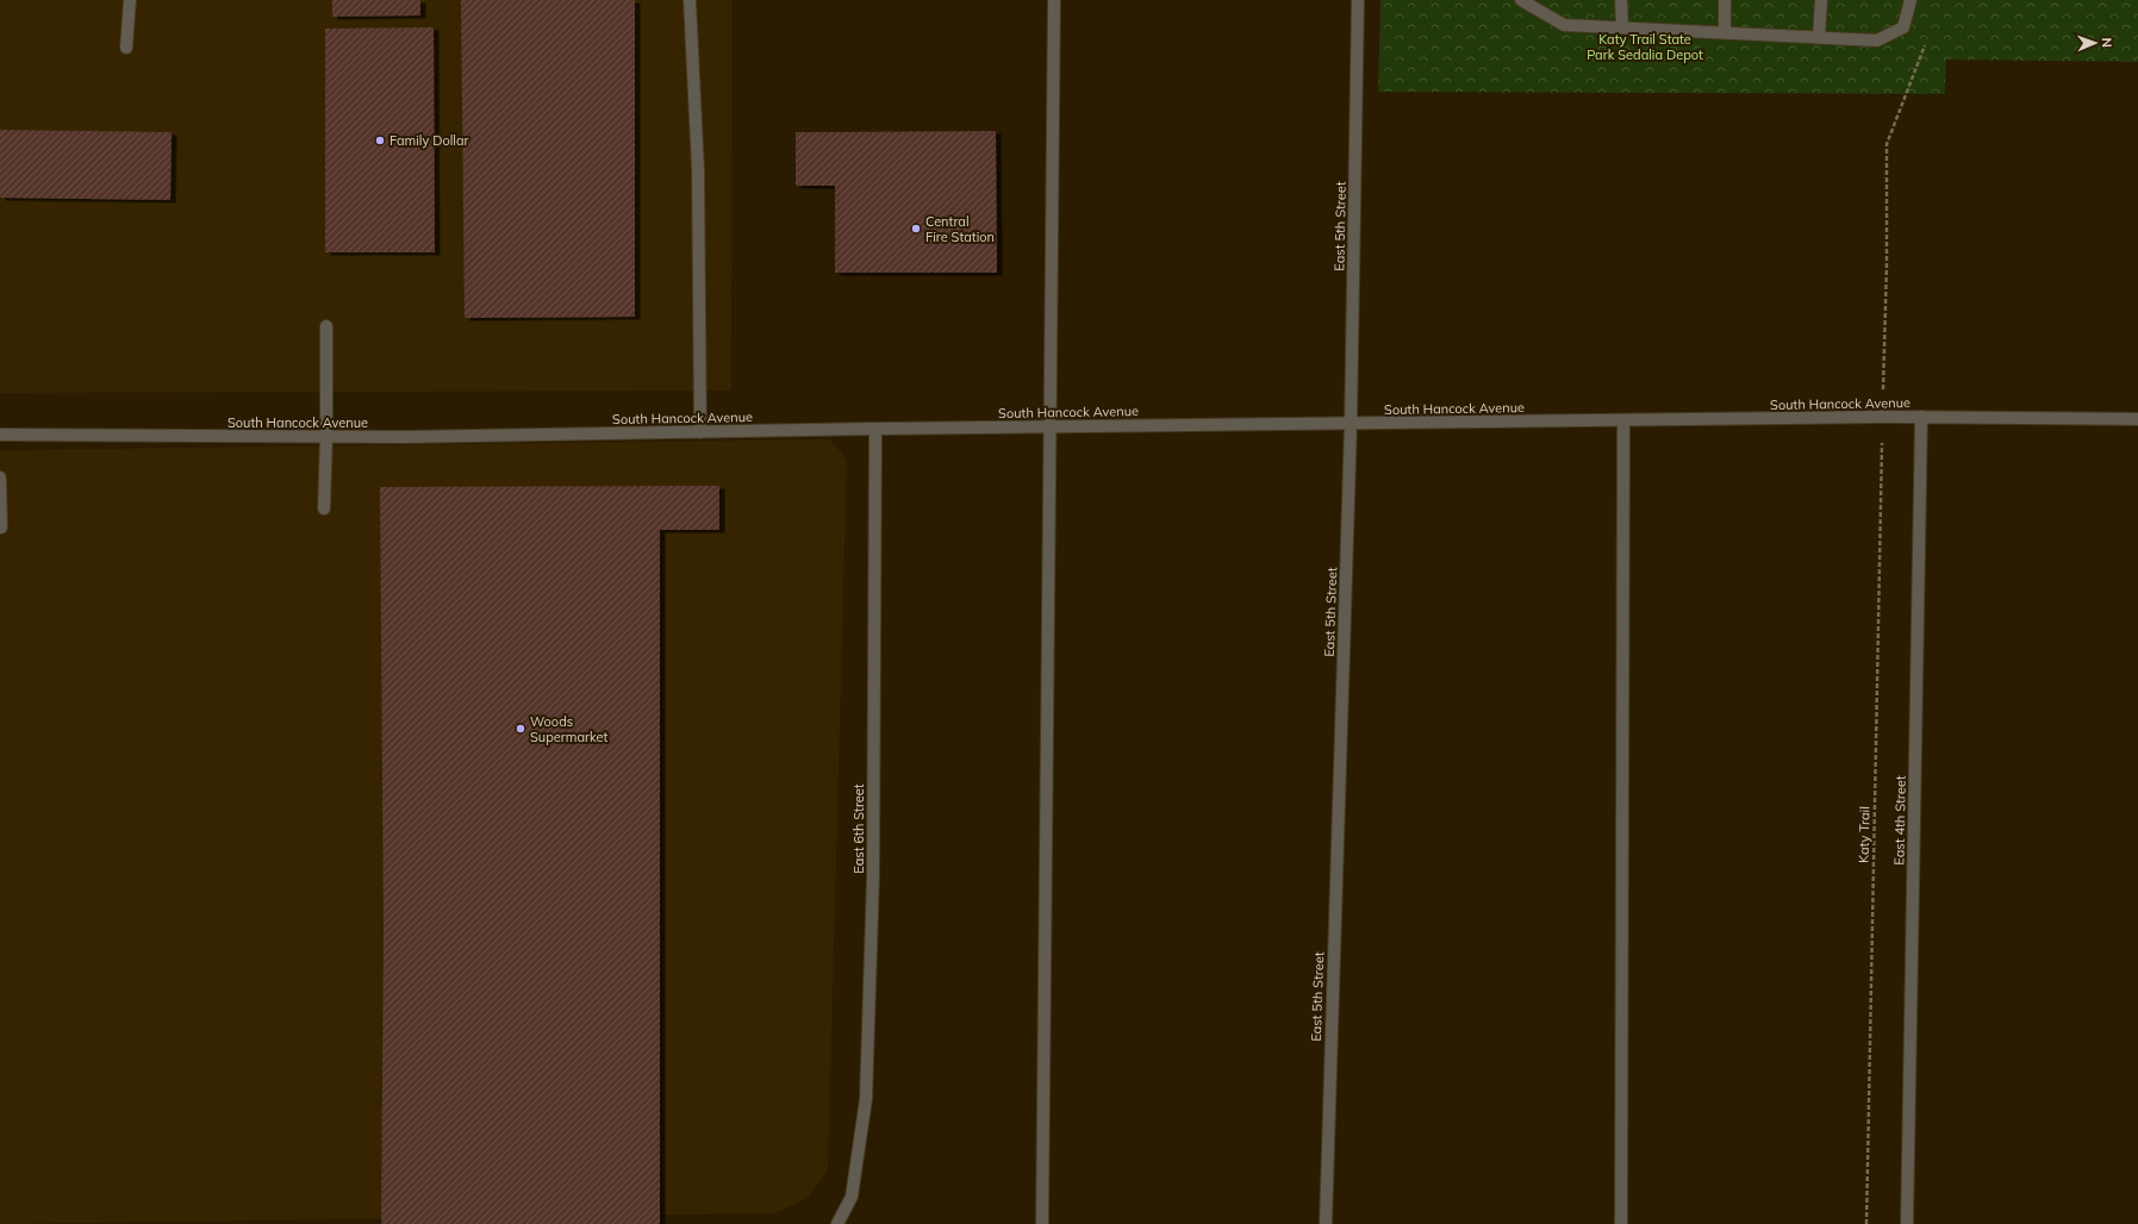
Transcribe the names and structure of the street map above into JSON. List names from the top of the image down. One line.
{"streets":{"street":["East 5th Street","South Hancock Avenue","East 4th Street","East 6th Street"],"path":["Katy Trail"]},"crossings":[["East 5th Street","South Hancock Avenue"],["South Hancock Avenue","East 4th Street"],["South Hancock Avenue","East 6th Street"]],"parks":["Katy Trail State Park Sedalia Depot"],"places":["Family Dollar","Central Fire Station","Woods Supermarket"],"north":"right"}
